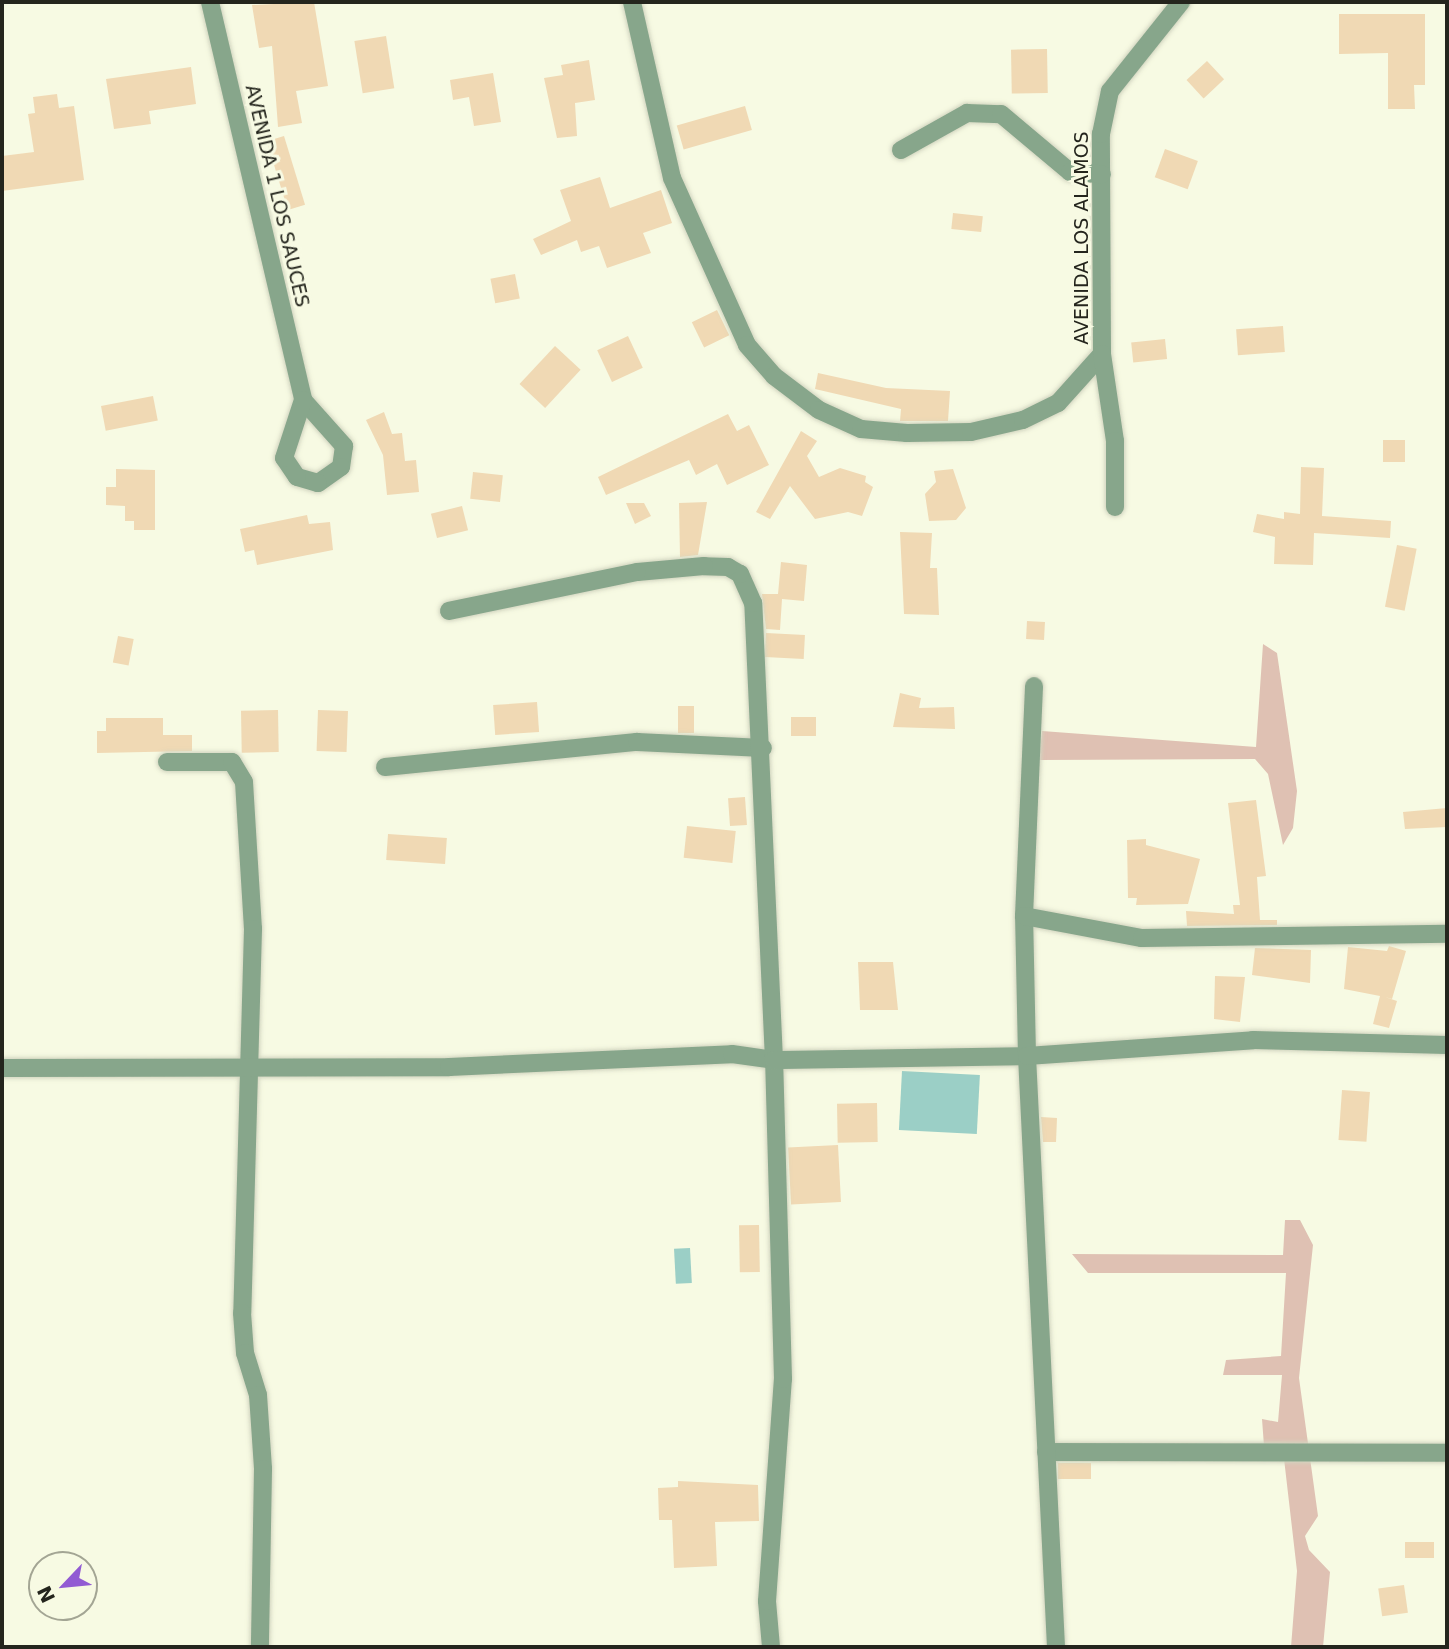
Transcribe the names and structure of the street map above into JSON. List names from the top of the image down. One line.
{"streets":{"street":["AVENIDA 1 LOS SAUCES","AVENIDA LOS ALAMOS"]},"north":"bottom left"}
